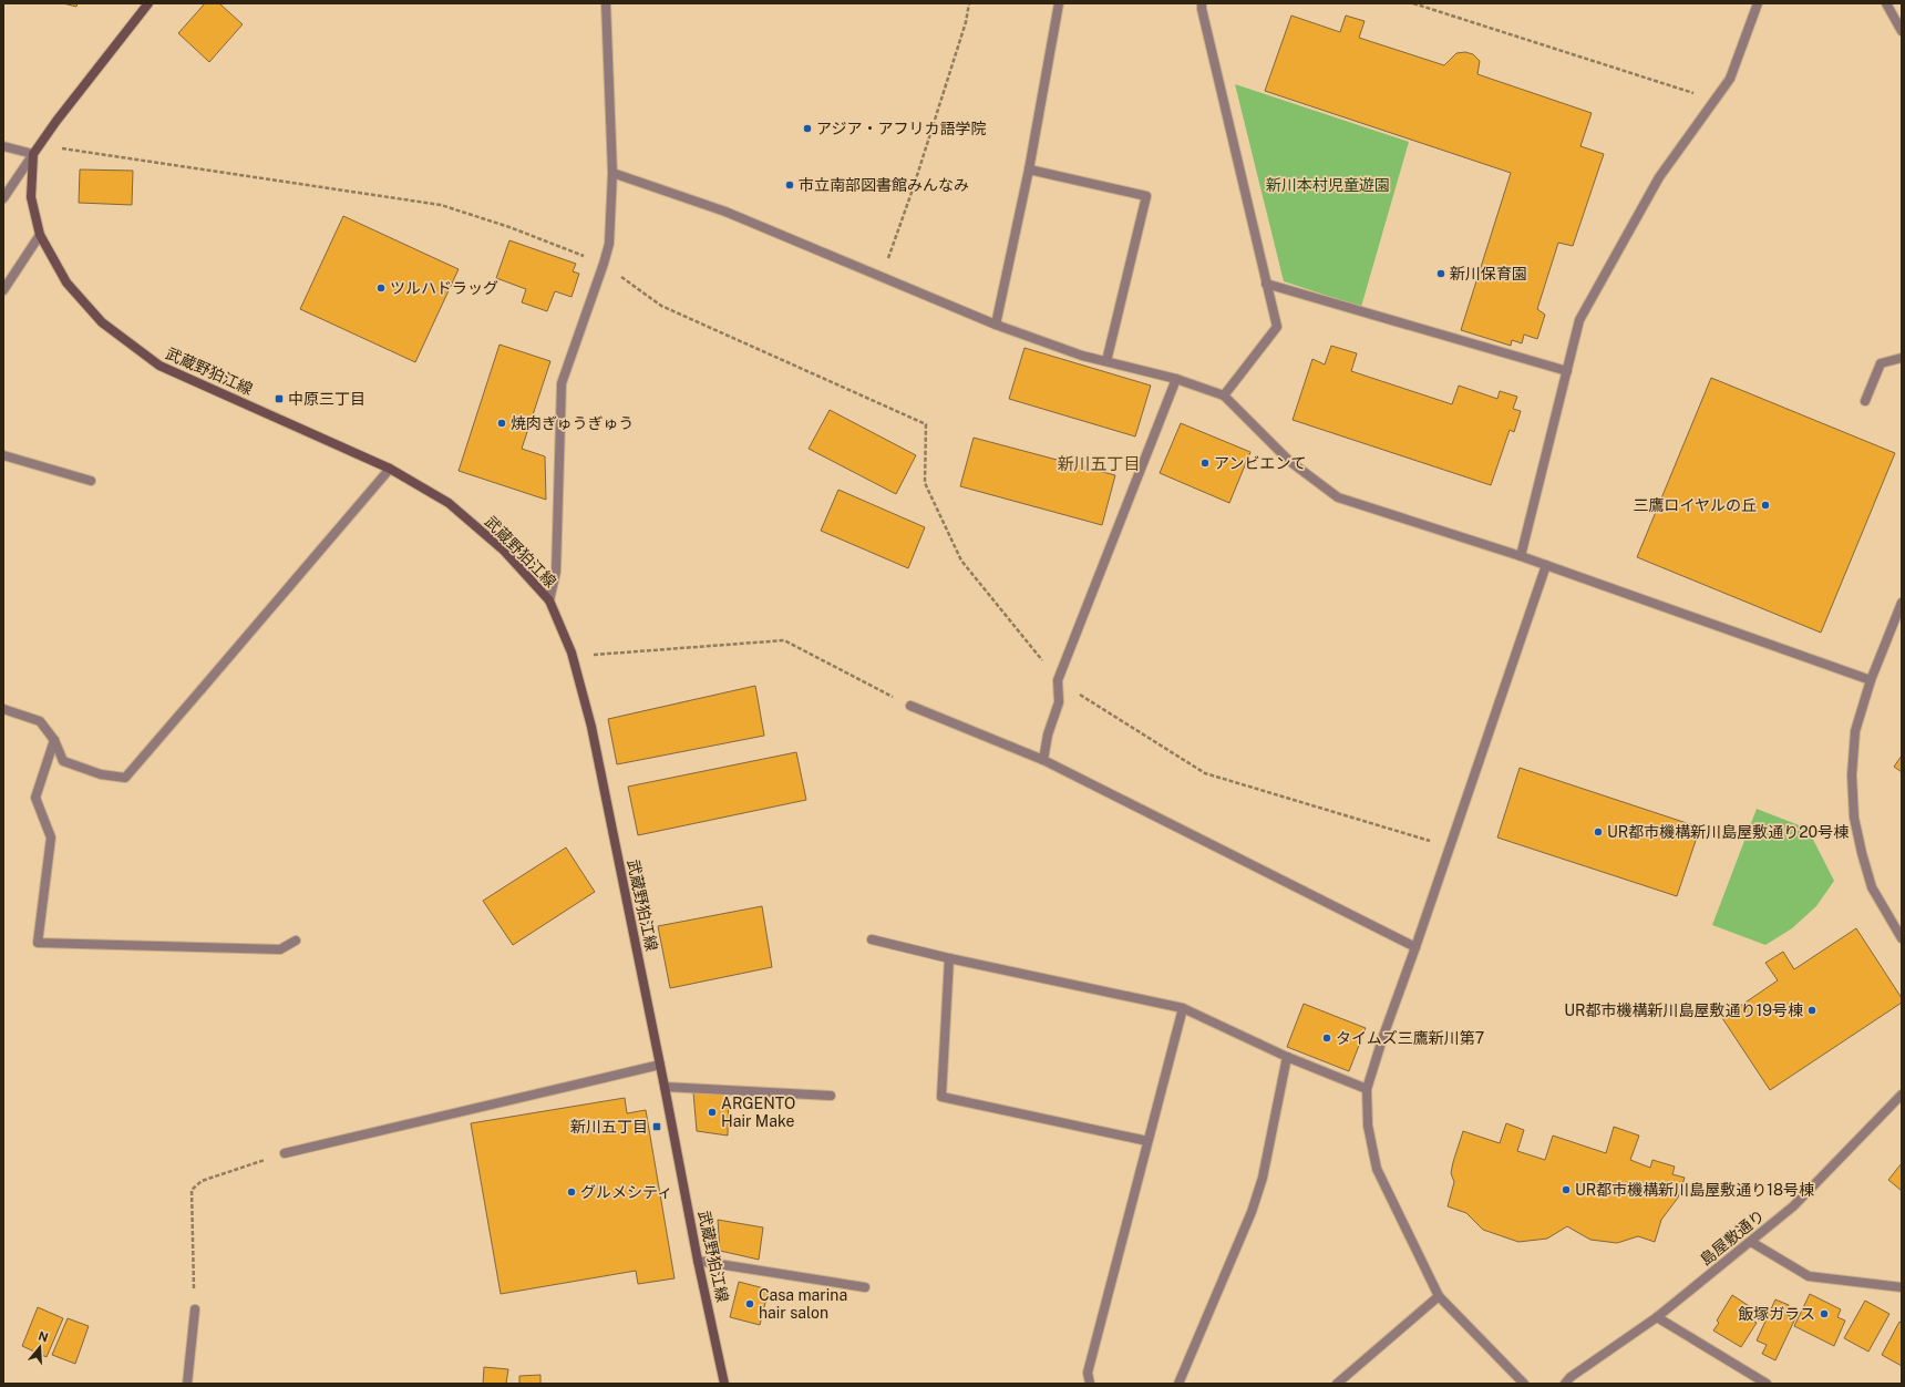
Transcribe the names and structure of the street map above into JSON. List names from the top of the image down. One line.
{"streets":{"main road":["武蔵野狛江線"],"street":["島屋敷通り"]},"districts":["新川五丁目"],"parks":["新川本村児童遊園"],"places":{"other":["アジア・アフリカ語学院","市立南部図書館みんなみ","新川保育園","ツルハドラッグ","焼肉ぎゅうぎゅう","アンビエンて","三鷹ロイヤルの丘","UR都市機構新川島屋敷通り20号棟","UR都市機構新川島屋敷通り19号棟","タイムズ三鷹新川第7","ARGENTO Hair Make","UR都市機構新川島屋敷通り18号棟","グルメシティ","Casa marina hair salon","飯塚ガラス"],"transit":["中原三丁目","新川五丁目"]},"north":"top"}
